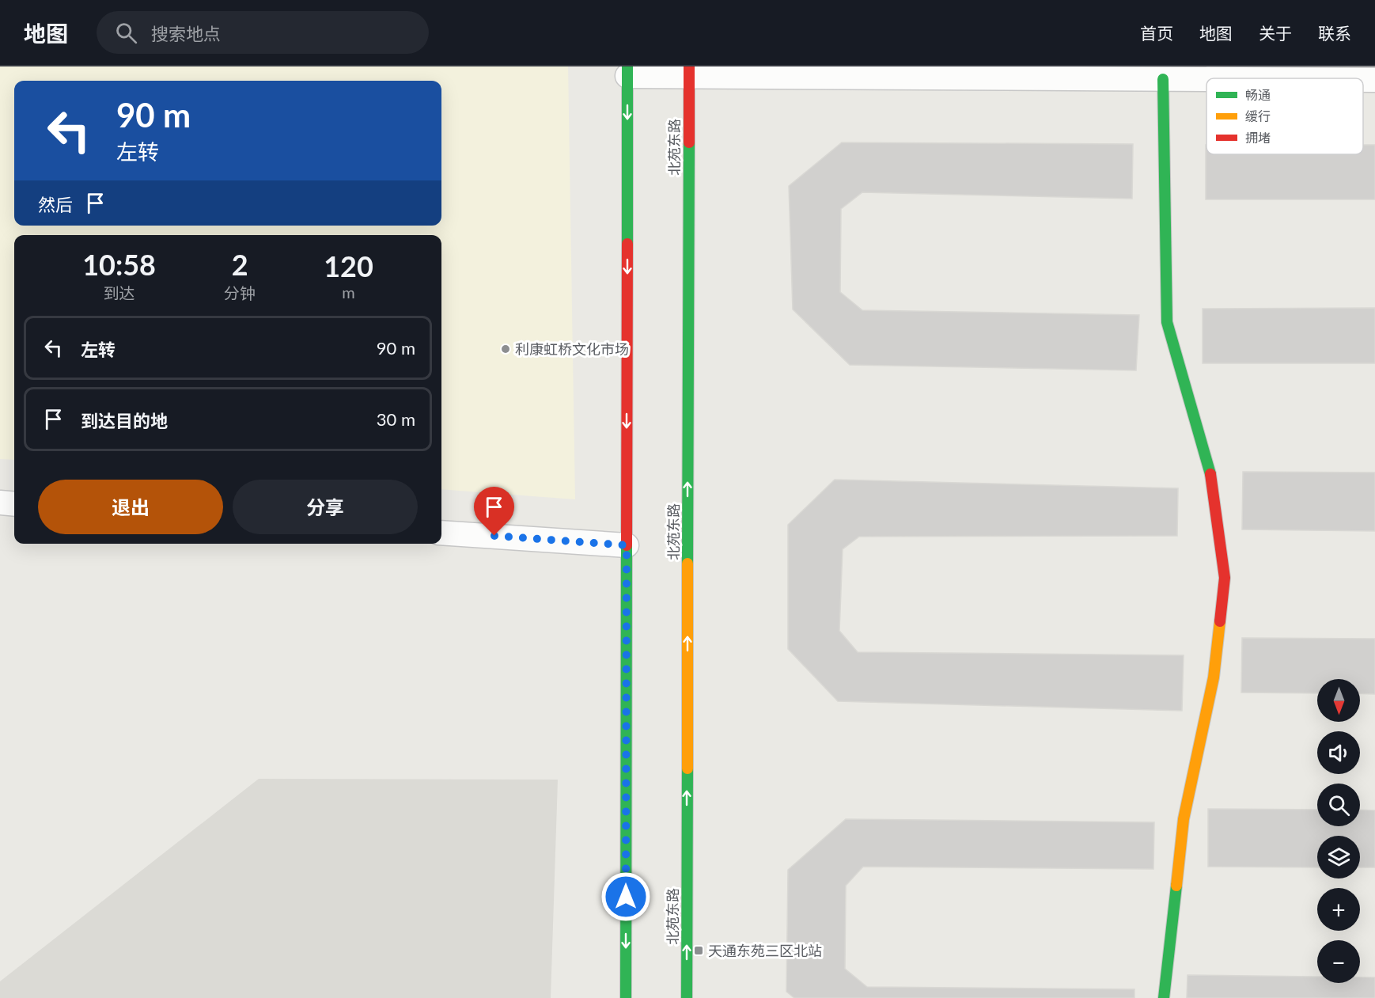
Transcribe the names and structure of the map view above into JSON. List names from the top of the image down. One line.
{"streets":{"main road":["北苑东路"]},"places":{"other":["利康虹桥文化市场"],"transit":["天通东苑三区北站"]},"legend":["畅通","缓行","拥堵"],"north":"bottom","page":{"header":"地图","search":"搜索地点","nav":["首页","地图","关于","联系"],"turn":["90 m","左转"],"then":"然后","eta":["10:58","到达","2","分钟","120","m"],"list":[{"name":"左转","value":"90 m"},{"name":"到达目的地","value":"30 m"}],"buttons":["退出","分享"],"map_buttons":["+","−"]}}
